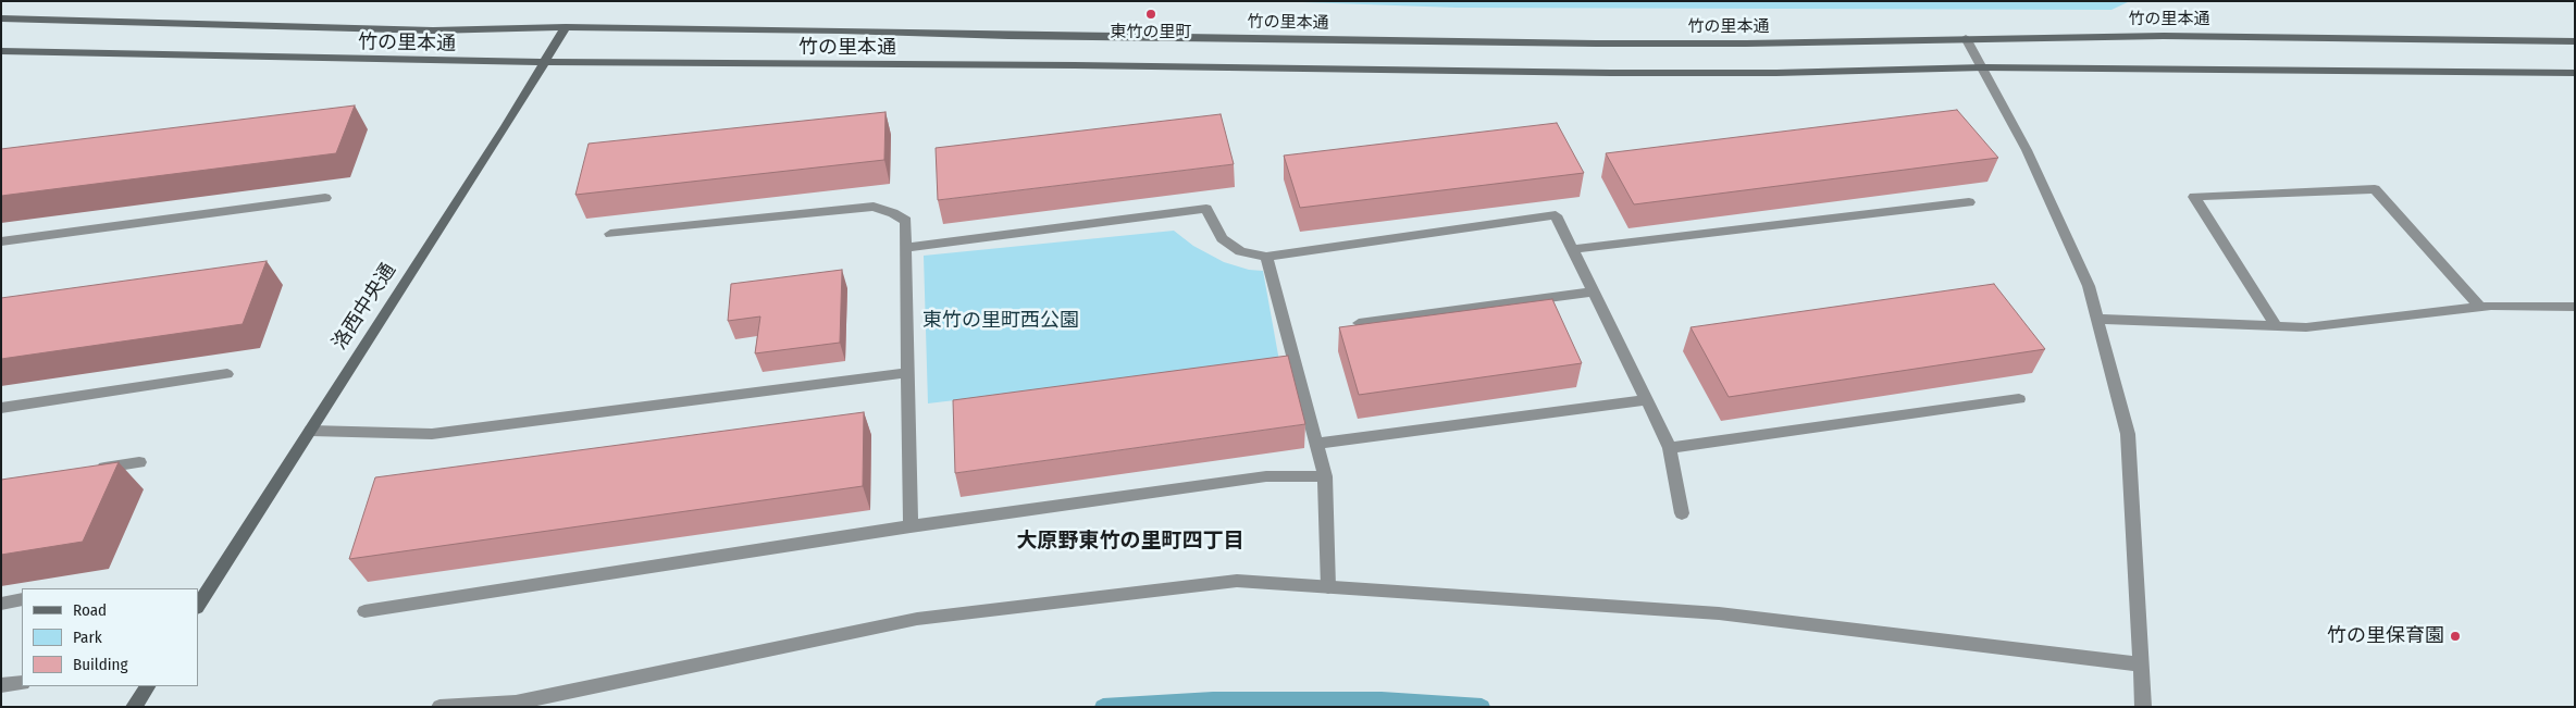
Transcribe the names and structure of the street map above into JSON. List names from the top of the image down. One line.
{"streets":{"street":["竹の里本通","洛西中央通"]},"crossings":[["竹の里本通","洛西中央通"]],"districts":["大原野東竹の里町四丁目"],"parks":["東竹の里町西公園"],"places":["東竹の里町","竹の里保育園"],"legend":["Road","Park","Building"]}
